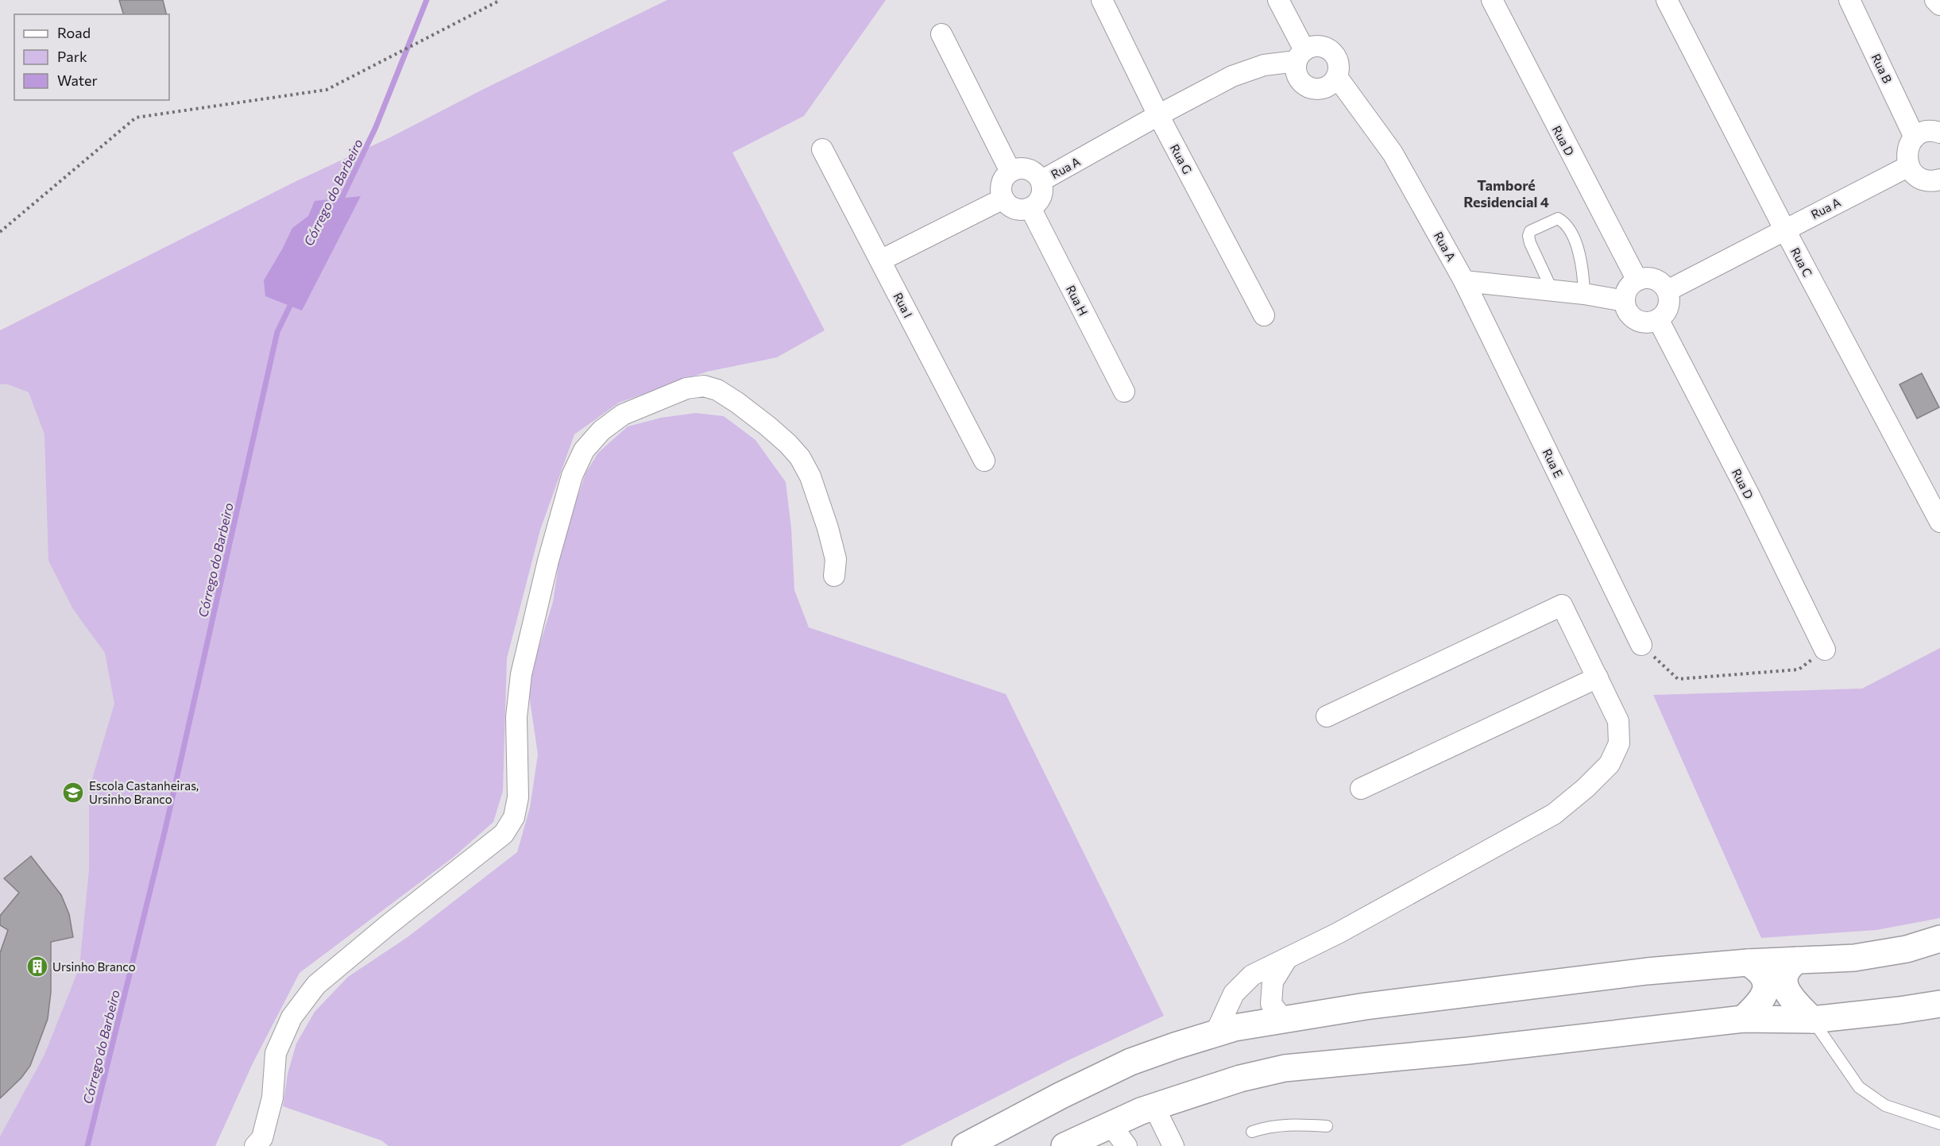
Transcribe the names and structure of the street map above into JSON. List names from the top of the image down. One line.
{"streets":{"street":["Rua B","Rua D","Rua G","Rua A","Rua C","Rua H","Rua I","Rua E"]},"crossings":[["Rua D","Rua A"],["Rua G","Rua A"],["Rua A","Rua C"],["Rua A","Rua H"],["Rua A","Rua E"]],"districts":["Tamboré Residencial 4"],"water":["Córrego do Barbeiro"],"places":{"school or university":["Escola Castanheiras, Ursinho Branco"],"building":["Ursinho Branco"]},"legend":["Road","Park","Water"]}
